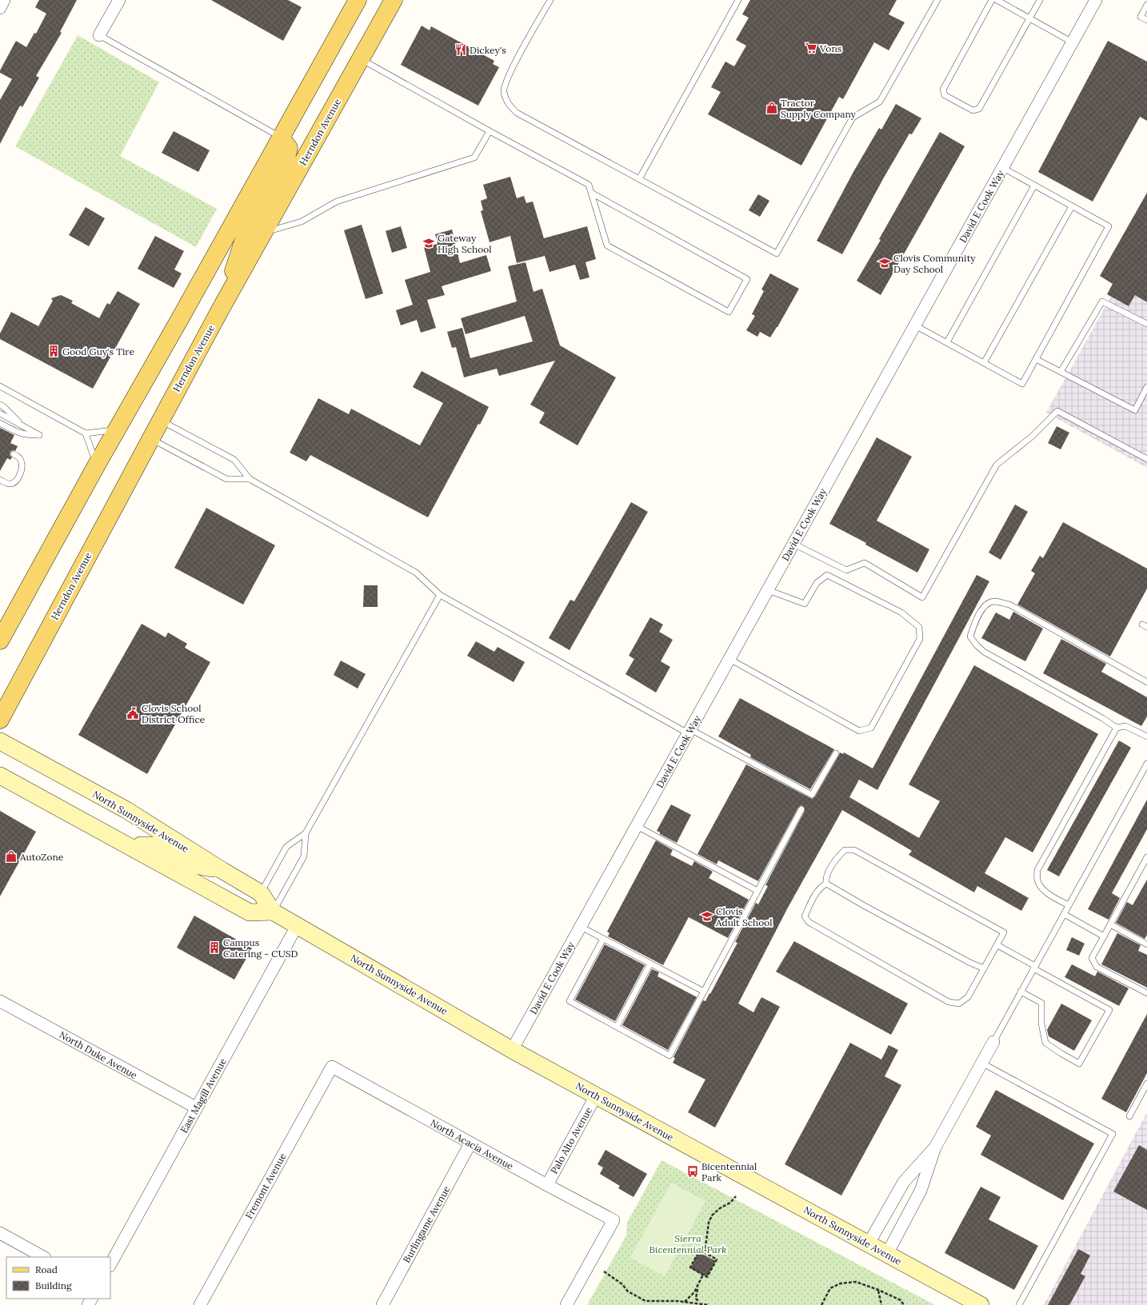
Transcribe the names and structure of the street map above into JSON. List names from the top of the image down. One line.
{"streets":{"main road":["Herndon Avenue","North Sunnyside Avenue"],"street":["David E Cook Way","North Duke Avenue","East Magill Avenue","Palo Alto Avenue","North Acacia Avenue","Fremont Avenue","Burlingame Avenue"]},"crossings":[["David E Cook Way","North Sunnyside Avenue"],["North Sunnyside Avenue","East Magill Avenue"],["North Sunnyside Avenue","Palo Alto Avenue"],["North Duke Avenue","East Magill Avenue"],["Palo Alto Avenue","North Acacia Avenue"],["North Acacia Avenue","Fremont Avenue"],["North Acacia Avenue","Burlingame Avenue"]],"parks":["Sierra Bicentennial Park"],"places":{"supermarket":["Vons"],"restaurant":["Dickey's"],"shop":["Tractor Supply Company","AutoZone"],"school or university":["Gateway High School","Clovis Community Day School","Clovis Adult School"],"building":["Good Guy's Tire","Campus Catering - CUSD"],"public building":["Clovis School District Office"],"bus stop":["Bicentennial Park"]},"legend":["Road","Building"]}
